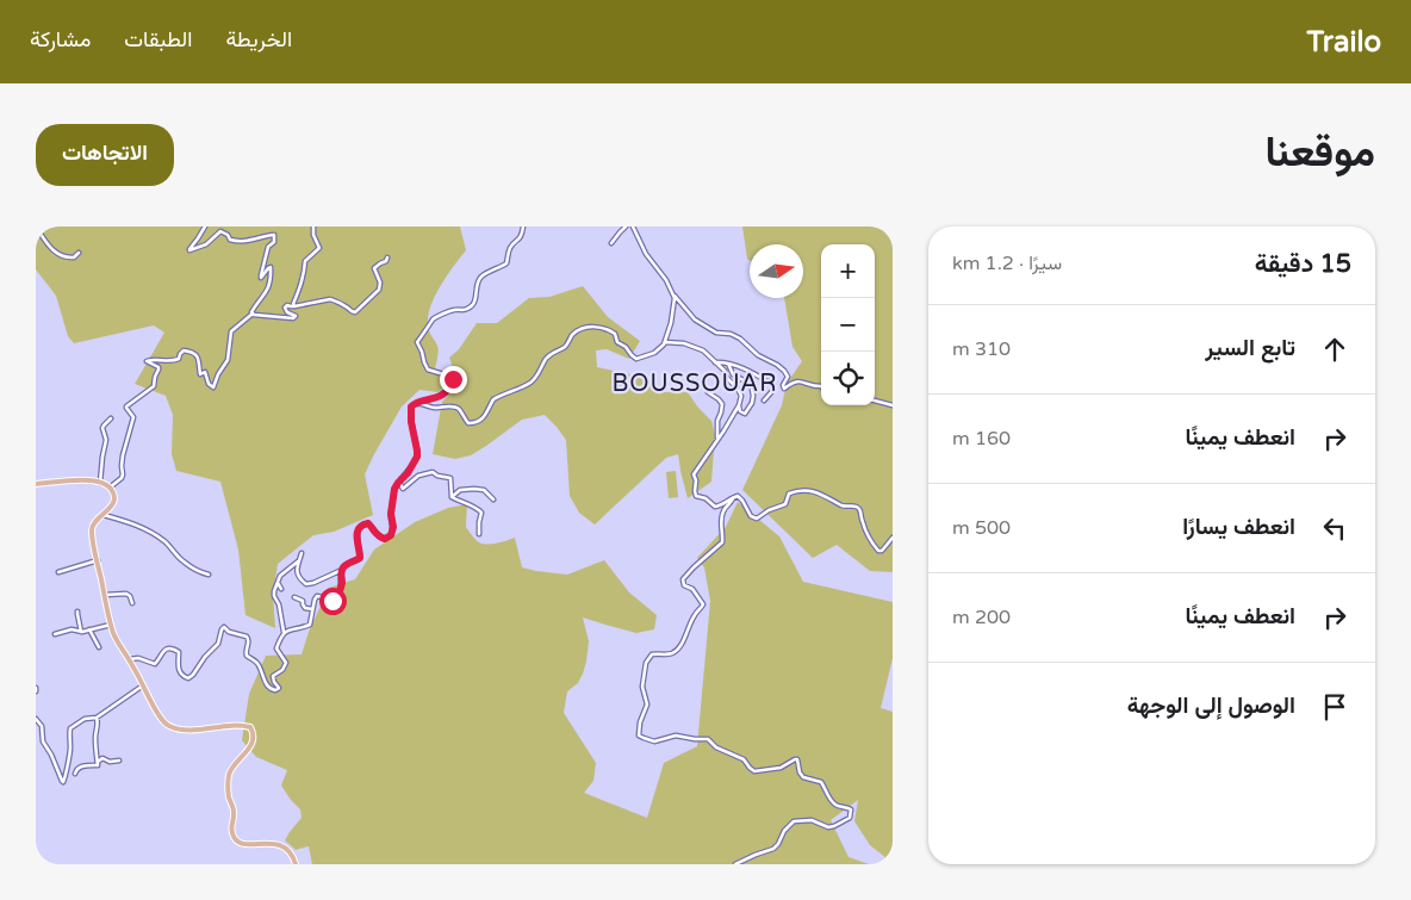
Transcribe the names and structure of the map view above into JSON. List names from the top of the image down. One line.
{"districts":["BOUSSOUAR"],"north":"right","page":{"header":"Trailo","nav":["الخريطة","الطبقات","مشاركة"],"title":"موقعنا","buttons":"الاتجاهات","heading":["15 دقيقة","سيرًا · 1.2 km"],"map_buttons":["+","−"],"list":[["تابع السير","310 m"],["انعطف يمينًا","160 m"],["انعطف يسارًا","500 m"],["انعطف يمينًا","200 m"],"الوصول إلى الوجهة"]}}
